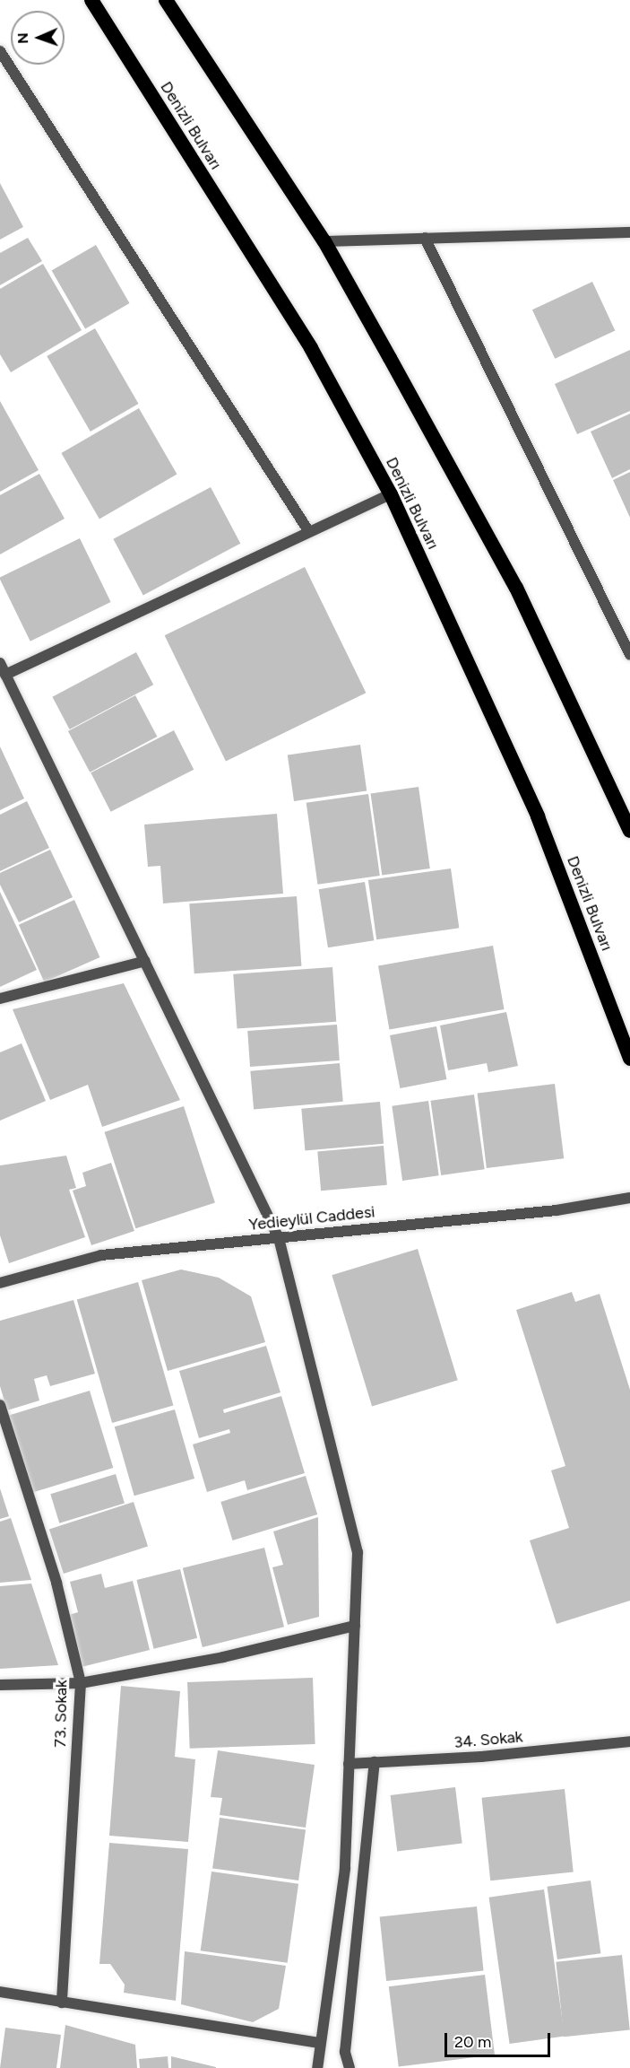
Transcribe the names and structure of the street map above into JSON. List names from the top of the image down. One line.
{"streets":{"highway":["Denizli Bulvarı"],"street":["Yedieylül Caddesi","73. Sokak","34. Sokak"]},"scale_bar":"20 m","north":"left"}
